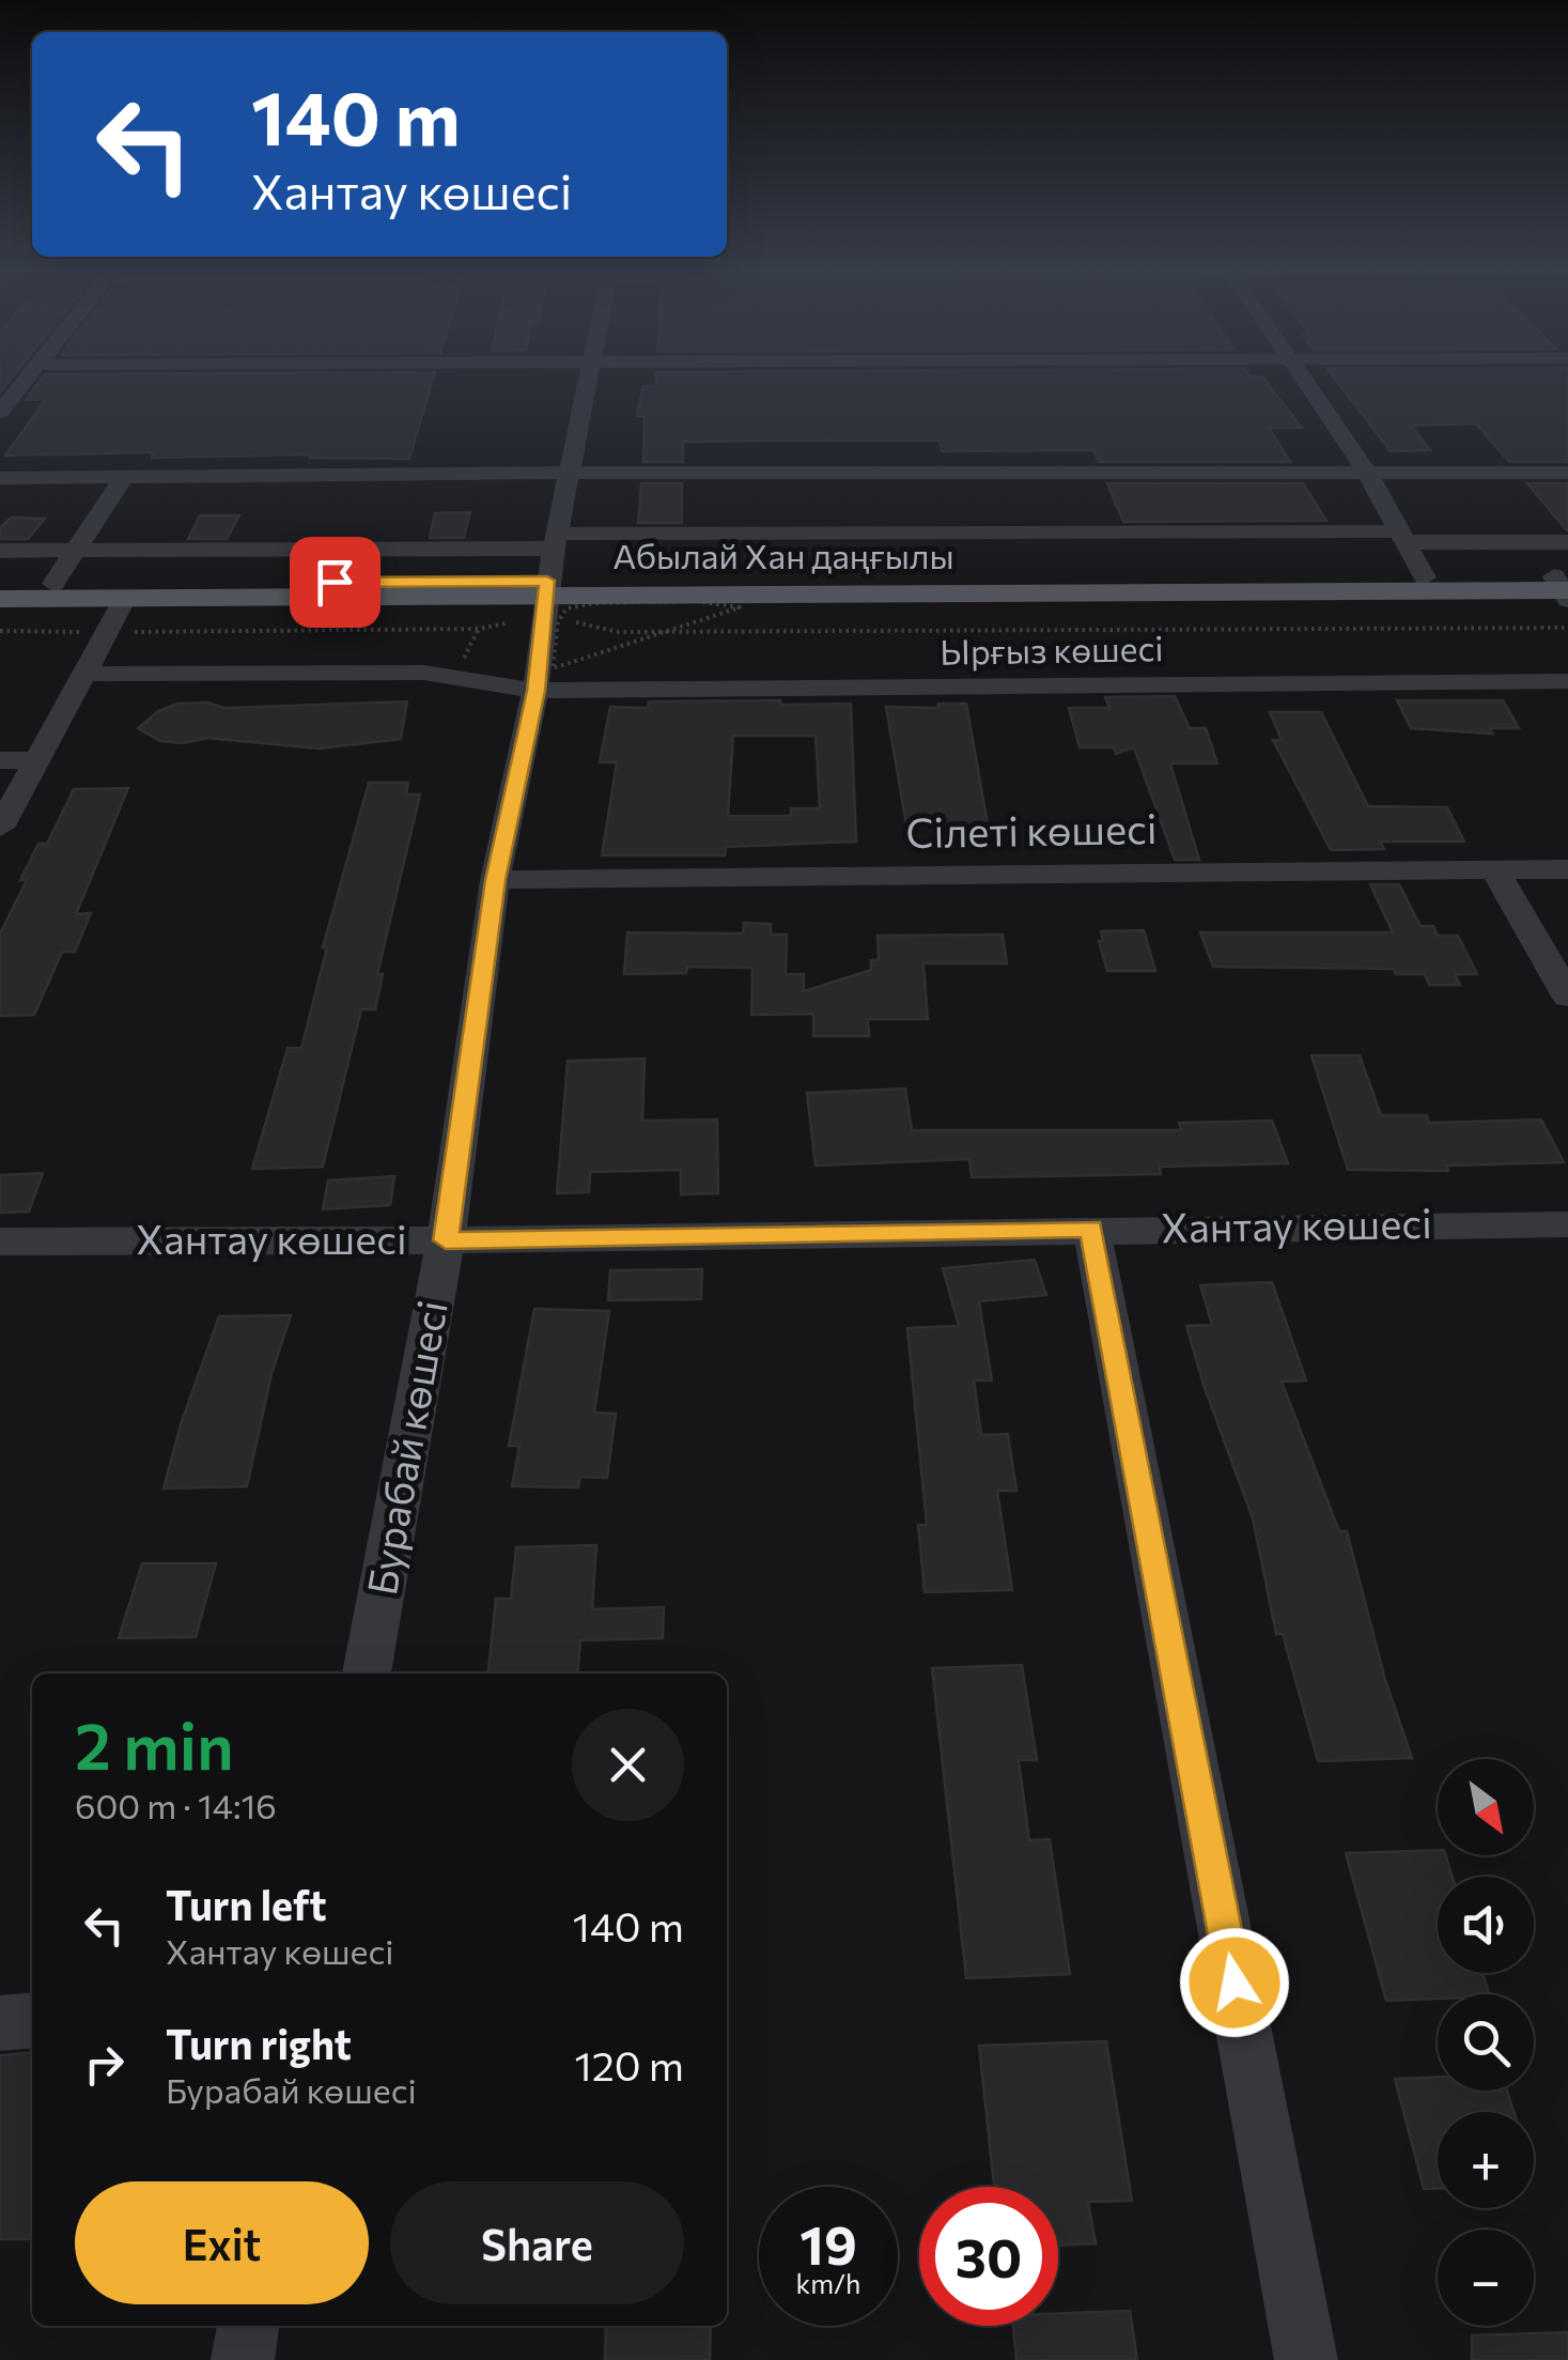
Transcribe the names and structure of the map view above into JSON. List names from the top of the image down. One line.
{"streets":{"main road":["Абылай Хан даңғылы"],"street":["Ырғыз көшесі","Сілеті көшесі","Хантау көшесі","Бурабай көшесі"]},"crossings":[["Абылай Хан даңғылы","Бурабай көшесі"],["Ырғыз көшесі","Бурабай көшесі"],["Сілеті көшесі","Бурабай көшесі"],["Хантау көшесі","Бурабай көшесі"]],"north":"bottom right","page":{"turn":["140 m","Хантау көшесі"],"heading":["2 min","600 m · 14:16"],"map_buttons":["+","−"],"list":[{"name":"Turn left","note":"Хантау көшесі","value":"140 m"},{"name":"Turn right","note":"Бурабай көшесі","value":"120 m"}],"buttons":["Exit","Share"],"speed":"19 km/h","limit":"30"}}
